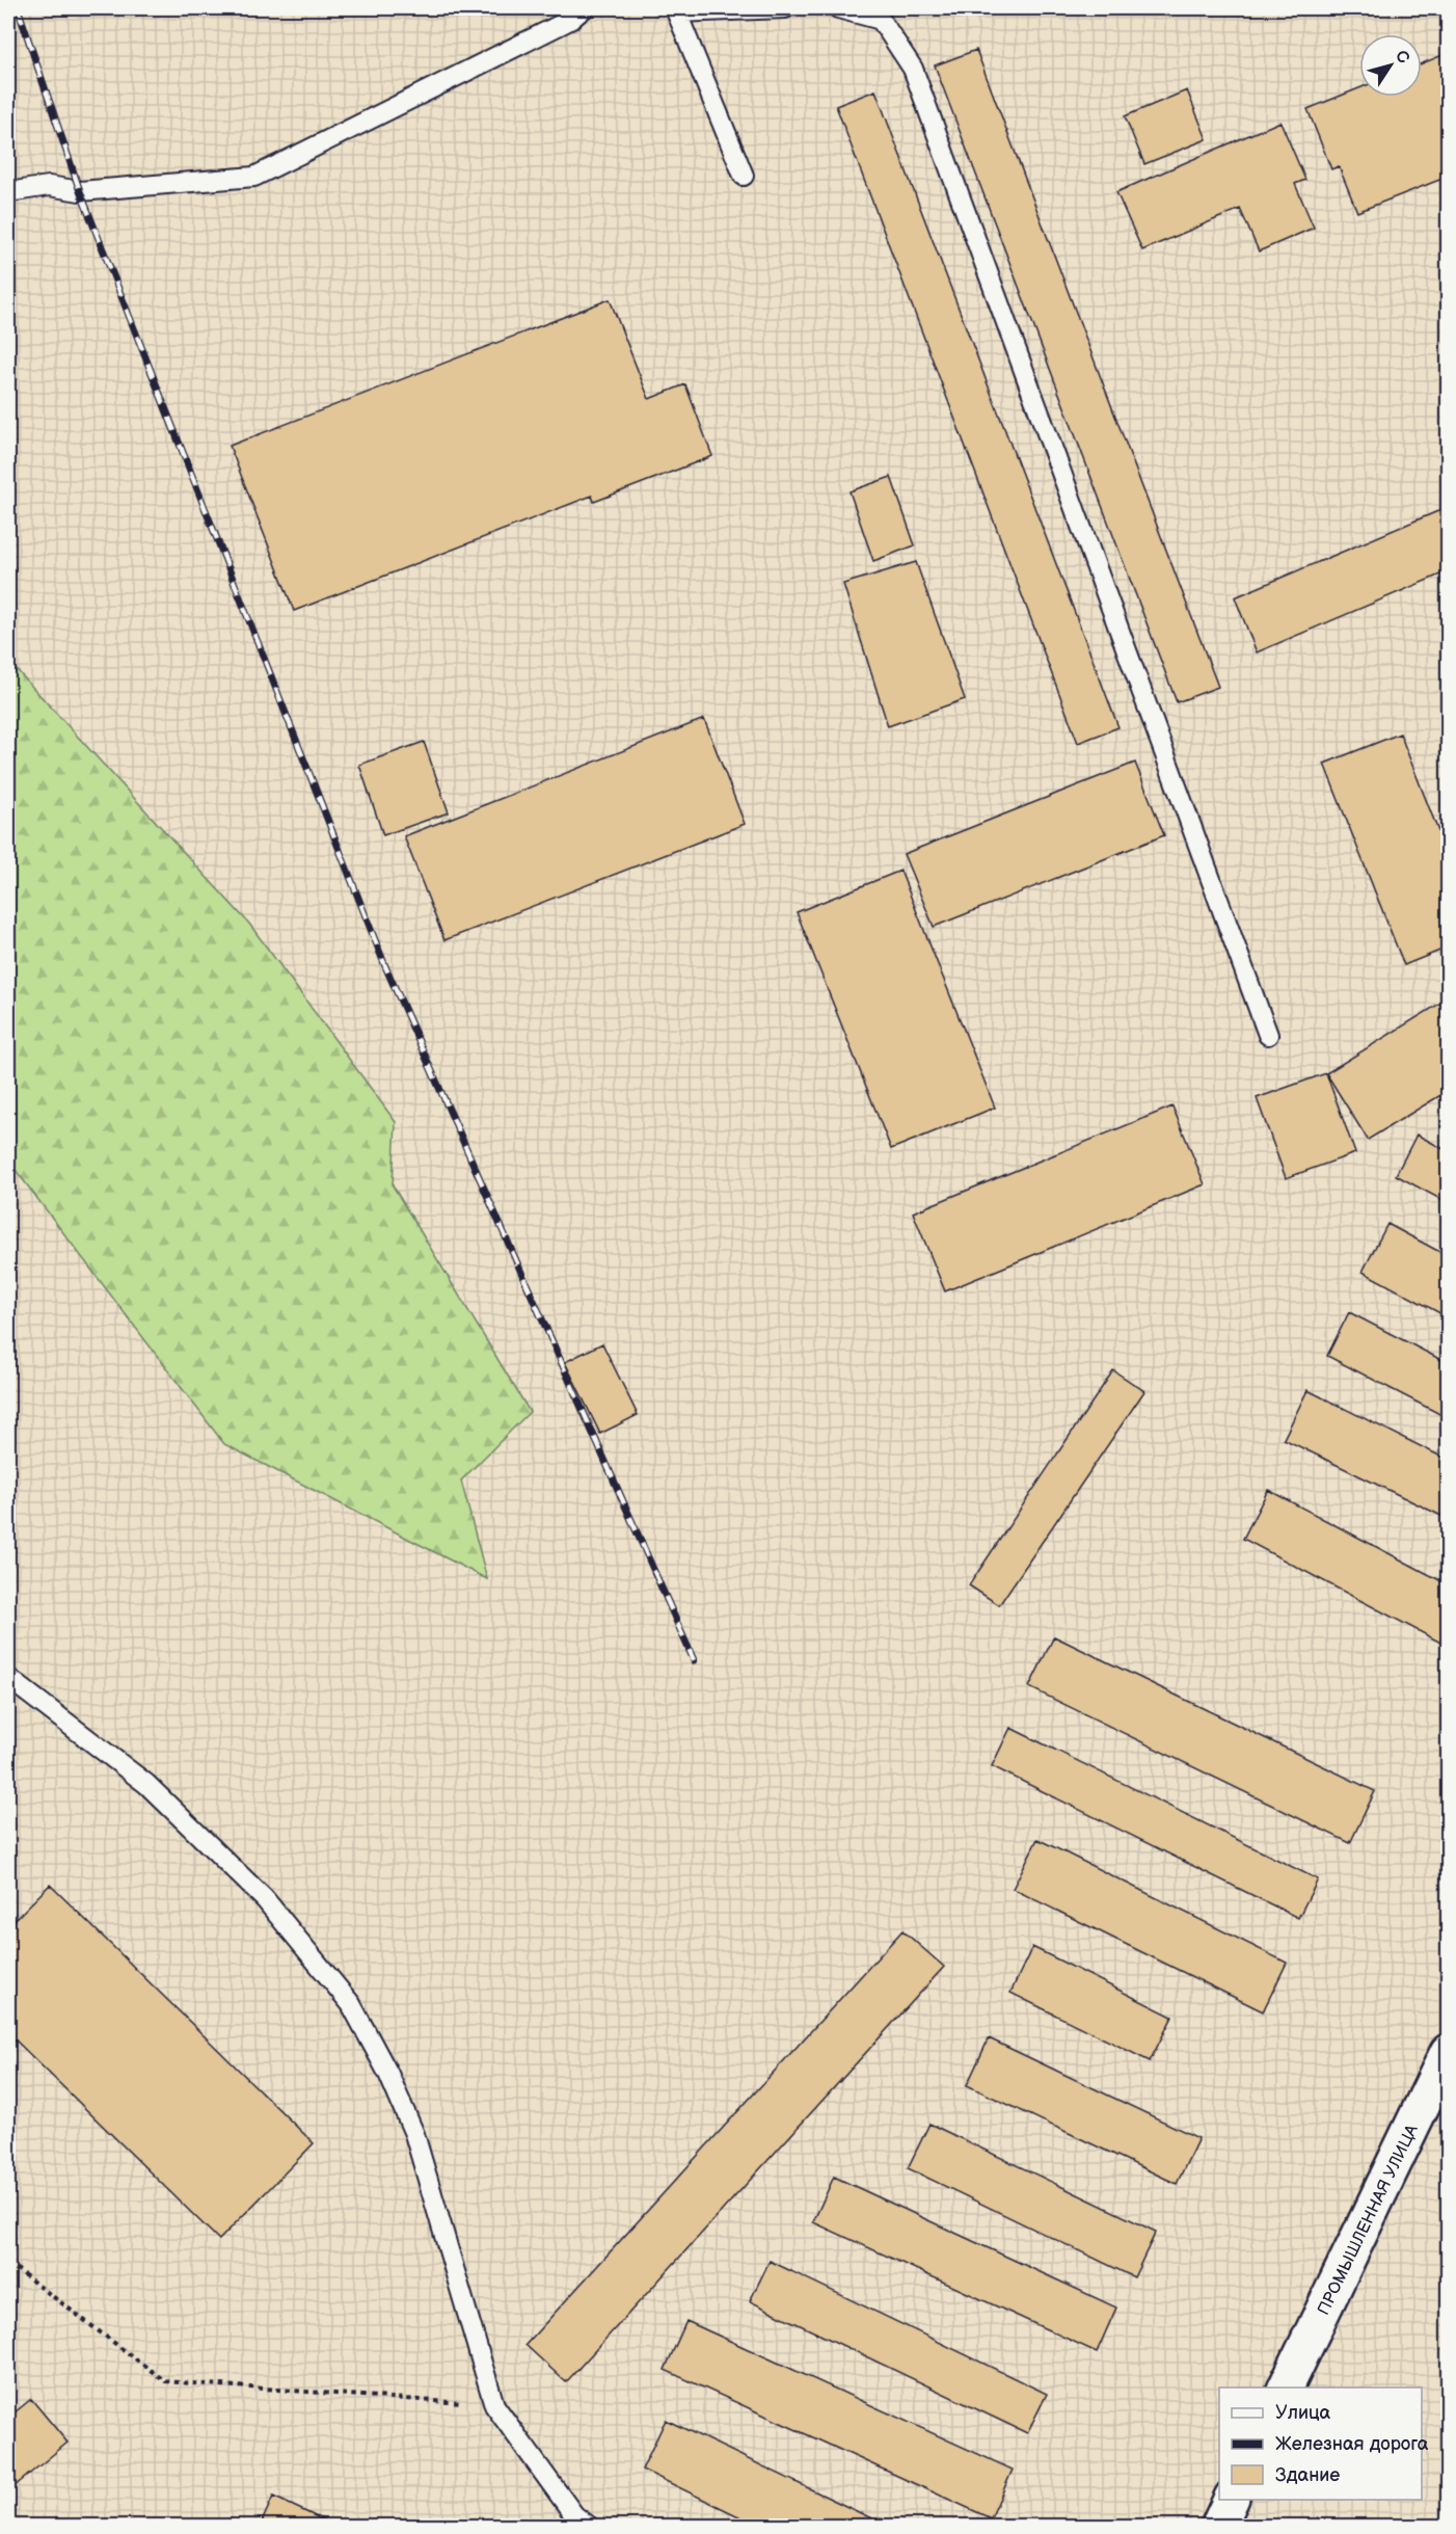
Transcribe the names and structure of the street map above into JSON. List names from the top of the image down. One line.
{"streets":{"street":["ПРОМЫШЛЕННАЯ УЛИЦА"]},"legend":["Улица","Железная дорога","Здание"],"north":"top right"}
